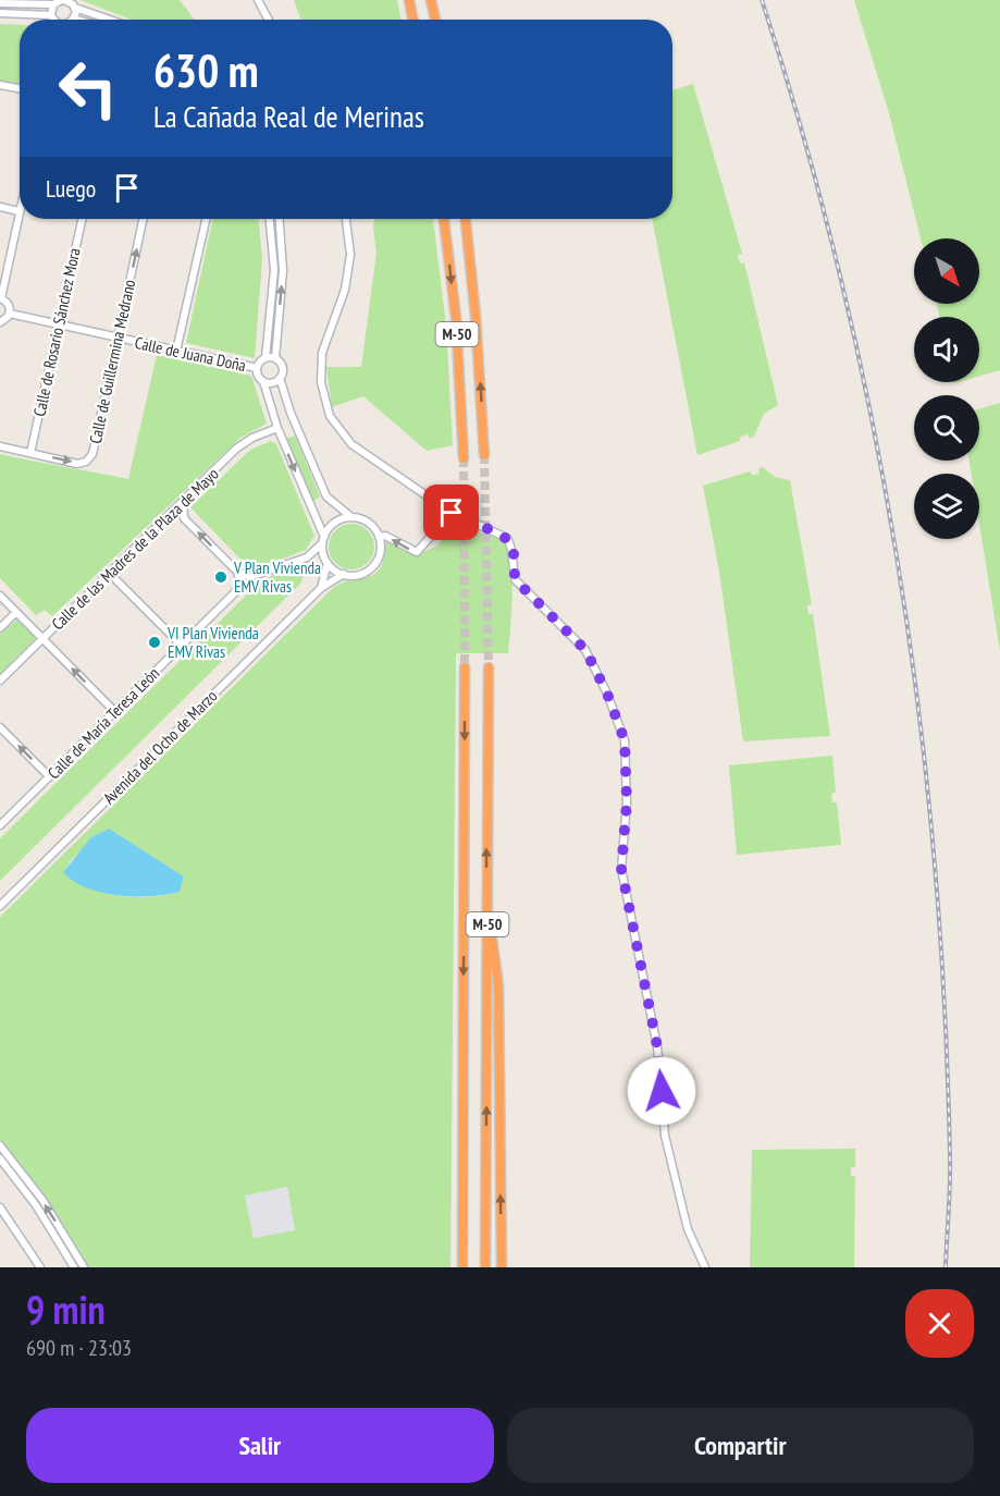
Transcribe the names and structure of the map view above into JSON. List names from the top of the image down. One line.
{"streets":{"highway":["M-50"],"street":["Calle de Rosario Sánchez Mora","Calle de Juana Doña","Calle de Guillermina Medrano","Calle de las Madres de la Plaza de Mayo","Calle de María Teresa León","Avenida del Ocho de Marzo"]},"crossings":[["Calle de Rosario Sánchez Mora","Calle de Juana Doña"],["Calle de Rosario Sánchez Mora","Calle de Guillermina Medrano"],["Calle de Juana Doña","Calle de Guillermina Medrano"]],"one_way":["Calle de Guillermina Medrano"],"places":["V Plan Vivienda EMV Rivas","VI Plan Vivienda EMV Rivas"],"north":"bottom right","page":{"turn":["630 m","La Cañada Real de Merinas"],"then":"Luego","heading":["9 min","690 m · 23:03"],"buttons":["Salir","Compartir"]}}
